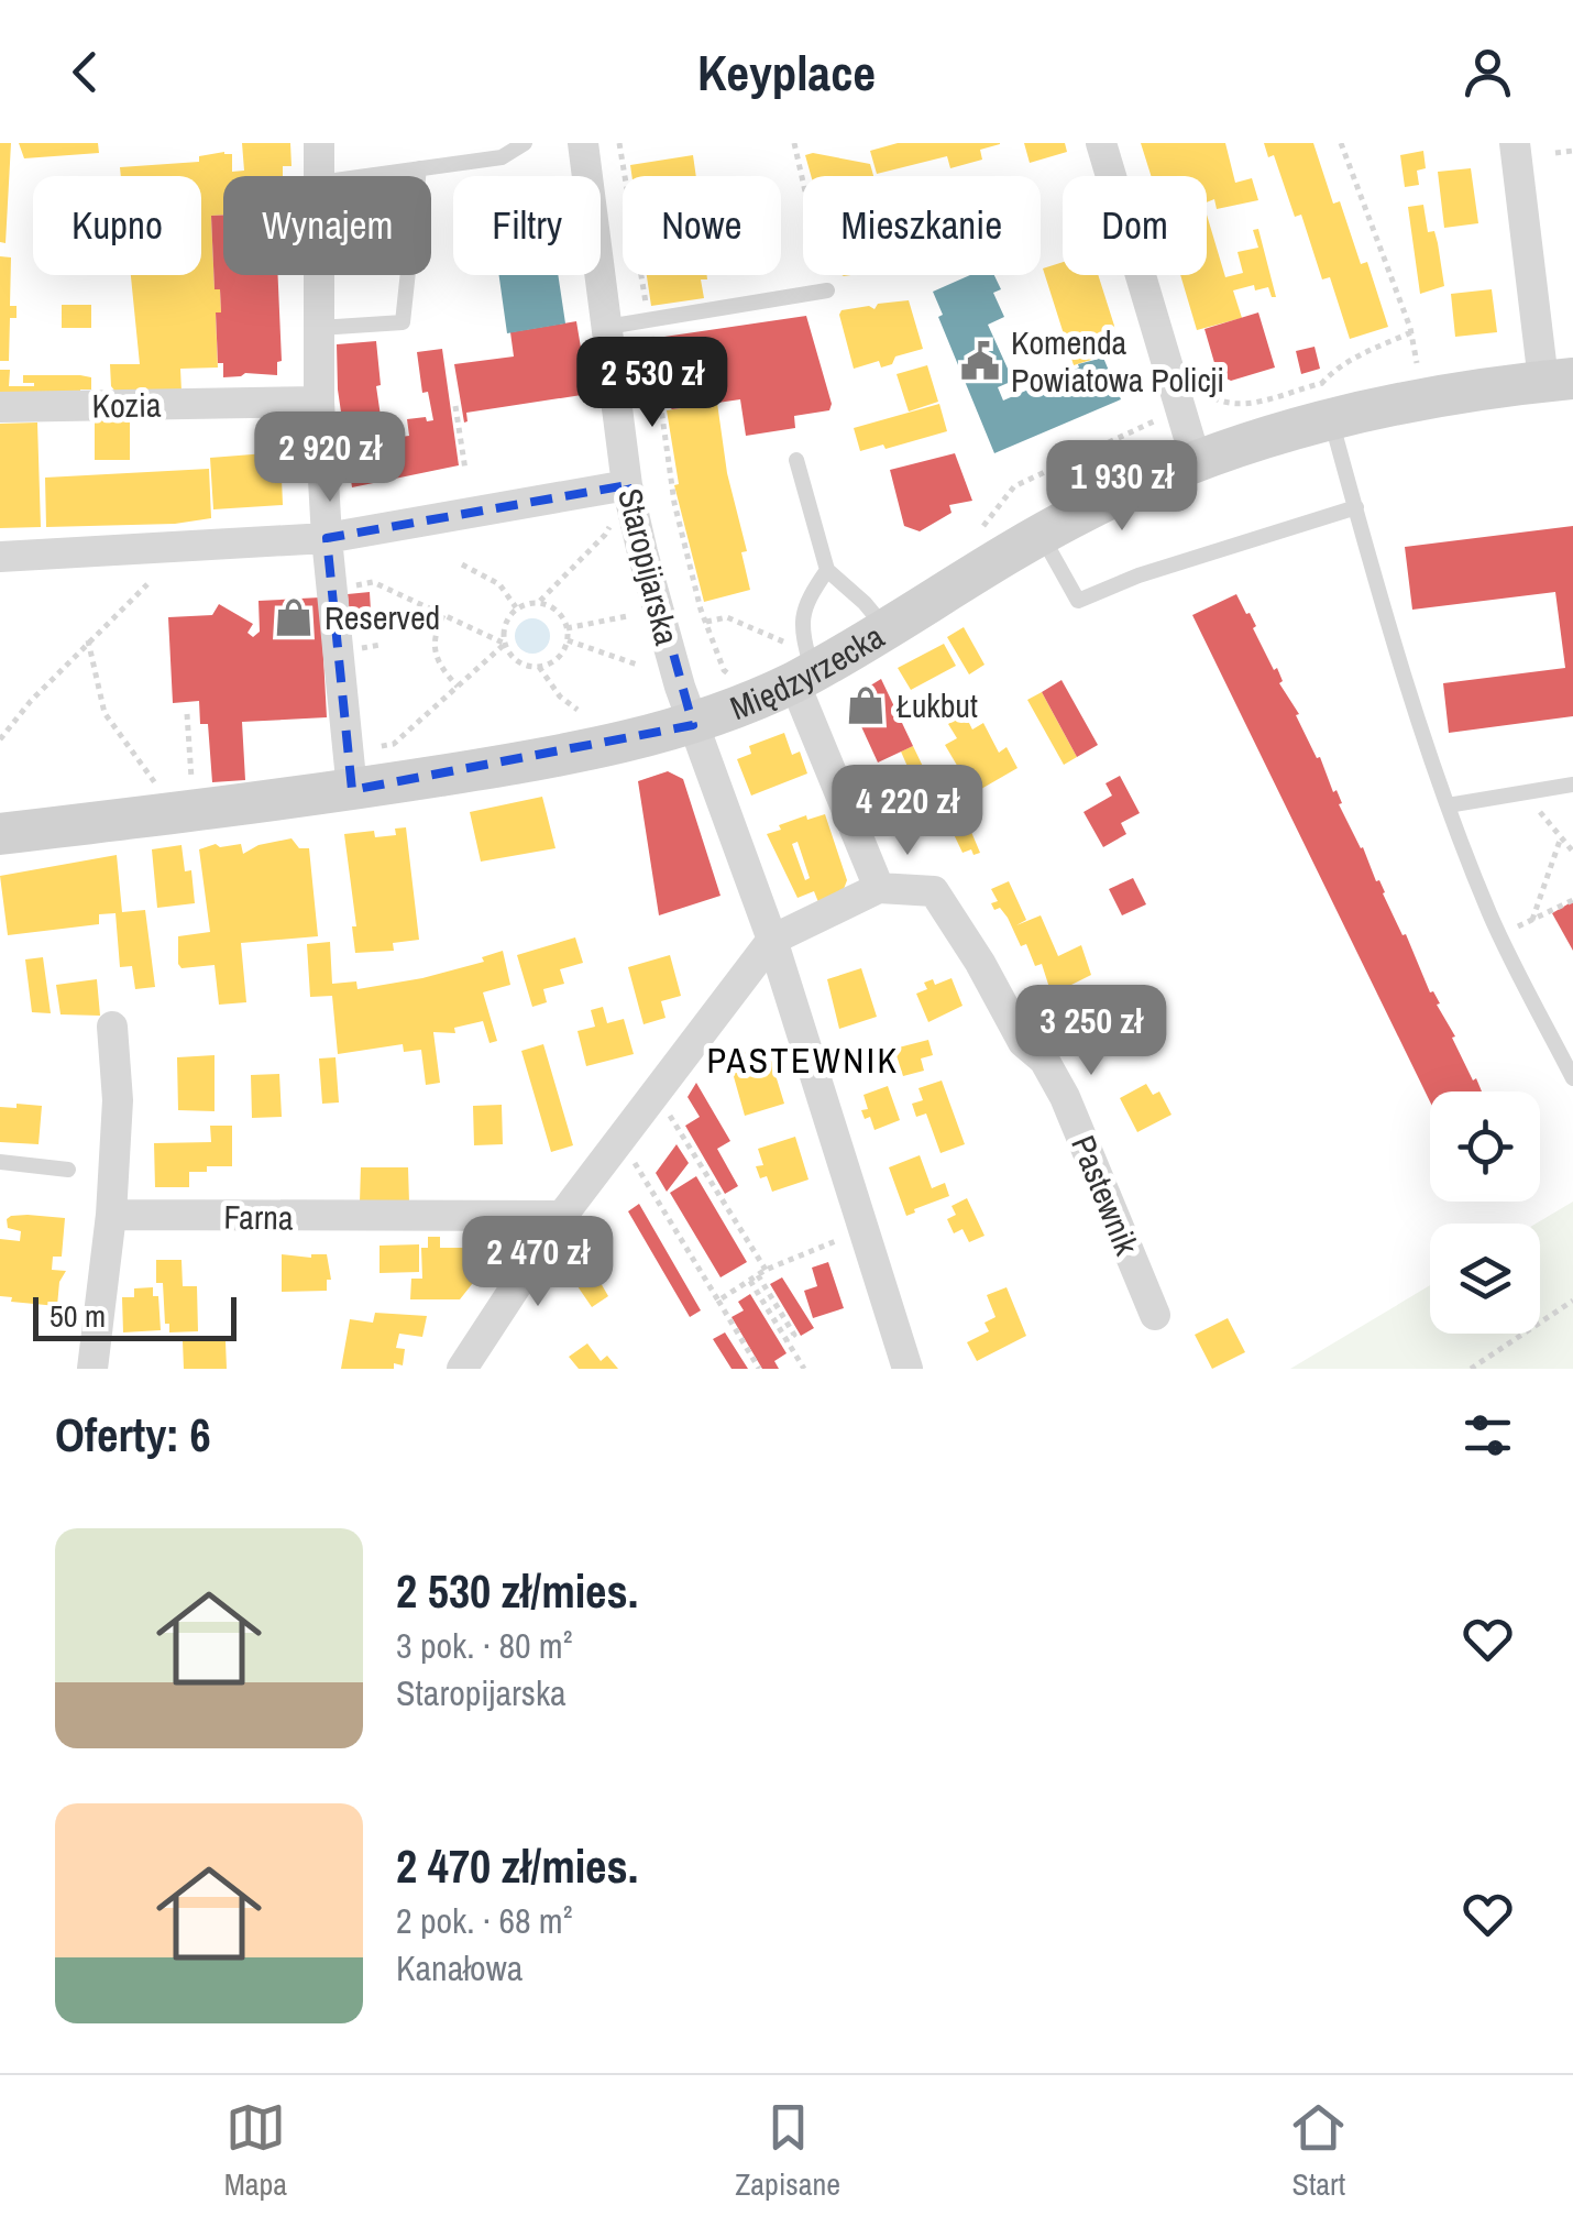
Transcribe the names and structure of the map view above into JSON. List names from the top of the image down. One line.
{"streets":{"main road":["Międzyrzecka"],"street":["Kozia","Staropijarska","Pastewnik","Farna"]},"crossings":[["Staropijarska","Międzyrzecka"]],"districts":["PASTEWNIK"],"places":{"public building":["Komenda Powiatowa Policji"],"shop":["Reserved","Łukbut"]},"scale_bar":"50 m","page":{"header":"Keyplace","chip":["Kupno","Wynajem","Filtry","Nowe","Mieszkanie","Dom"],"price":["2 530 zł","2 920 zł","1 930 zł","4 220 zł","3 250 zł","2 470 zł"],"scale":"50 m","heading":"Oferty: 6","list":[{"name":"2 530 zł/mies.","note":"3 pok. · 80 m² · Staropijarska"},{"name":"2 470 zł/mies.","note":"2 pok. · 68 m² · Kanałowa"}],"tabs":["Mapa","Zapisane","Start"]}}
